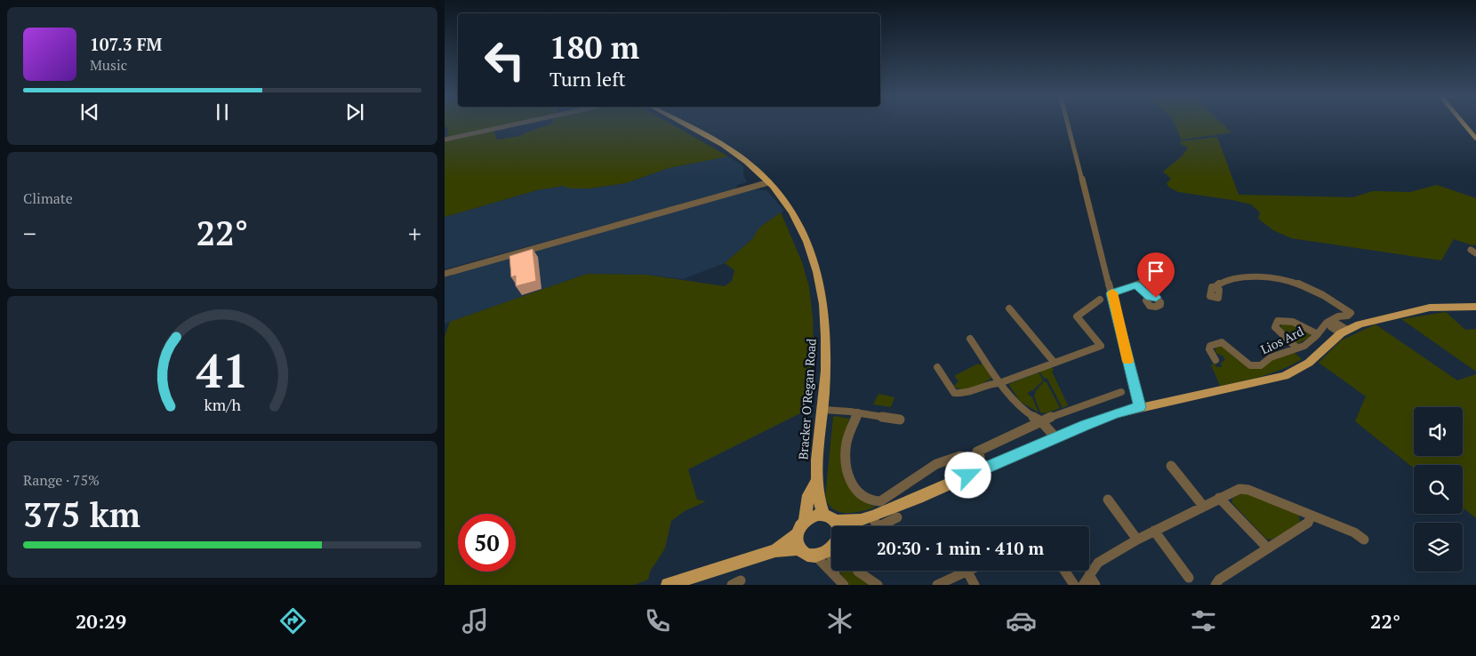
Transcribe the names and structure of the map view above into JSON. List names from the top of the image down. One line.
{"streets":{"main road":["Bracker O'Regan Road"],"street":["Lios Ard"]},"page":{"turn":["180 m","Turn left"],"song":["107.3 FM","Music"],"tile":["Climate",["Range · 75%","375 km"]],"heat":["−","22°","+"],"limit":"50","trip":"20:30 · 1 min · 410 m","tabs":["20:29","22°"],"gauge":["41","km/h"]}}
